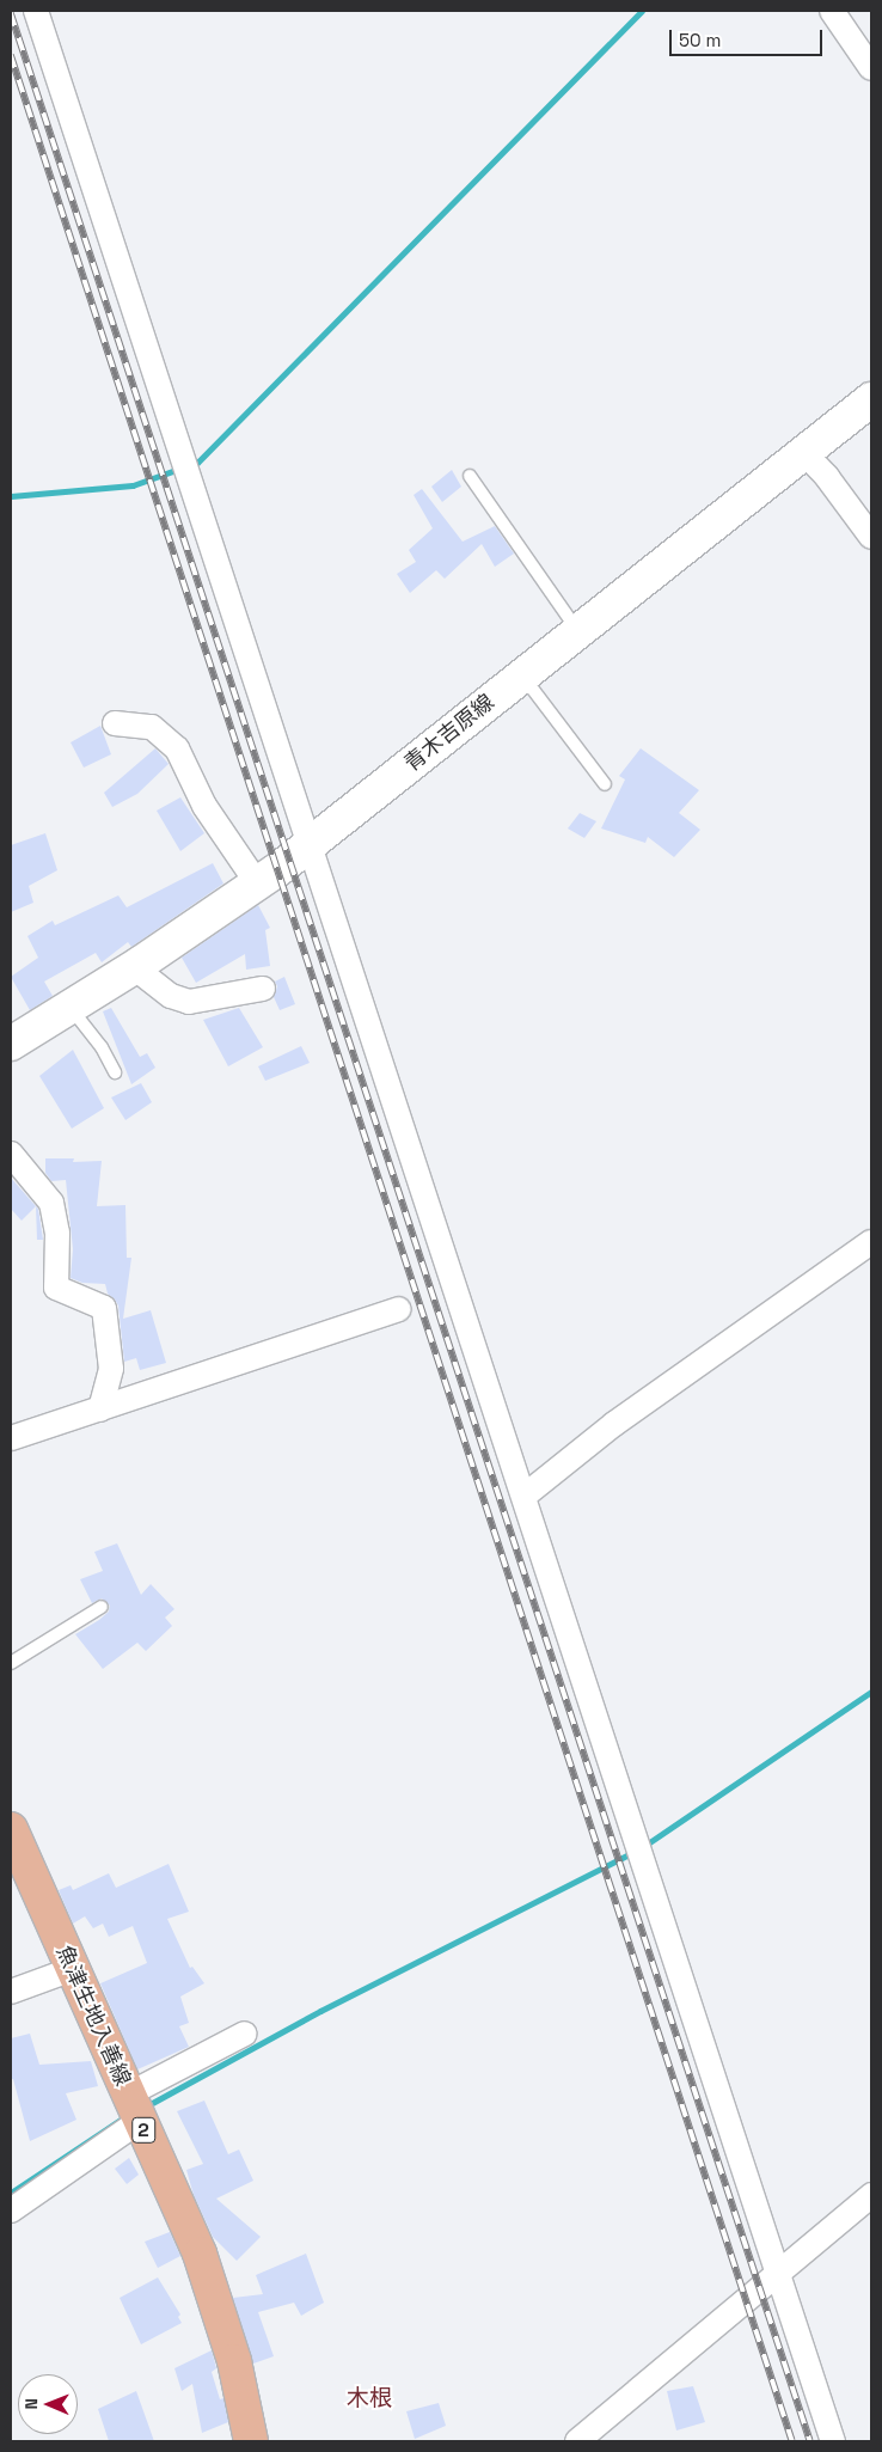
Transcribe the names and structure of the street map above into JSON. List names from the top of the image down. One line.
{"streets":{"main road":["青木吉原線","魚津生地入善線","2"]},"districts":["木根"],"scale_bar":"50 m","north":"left"}
